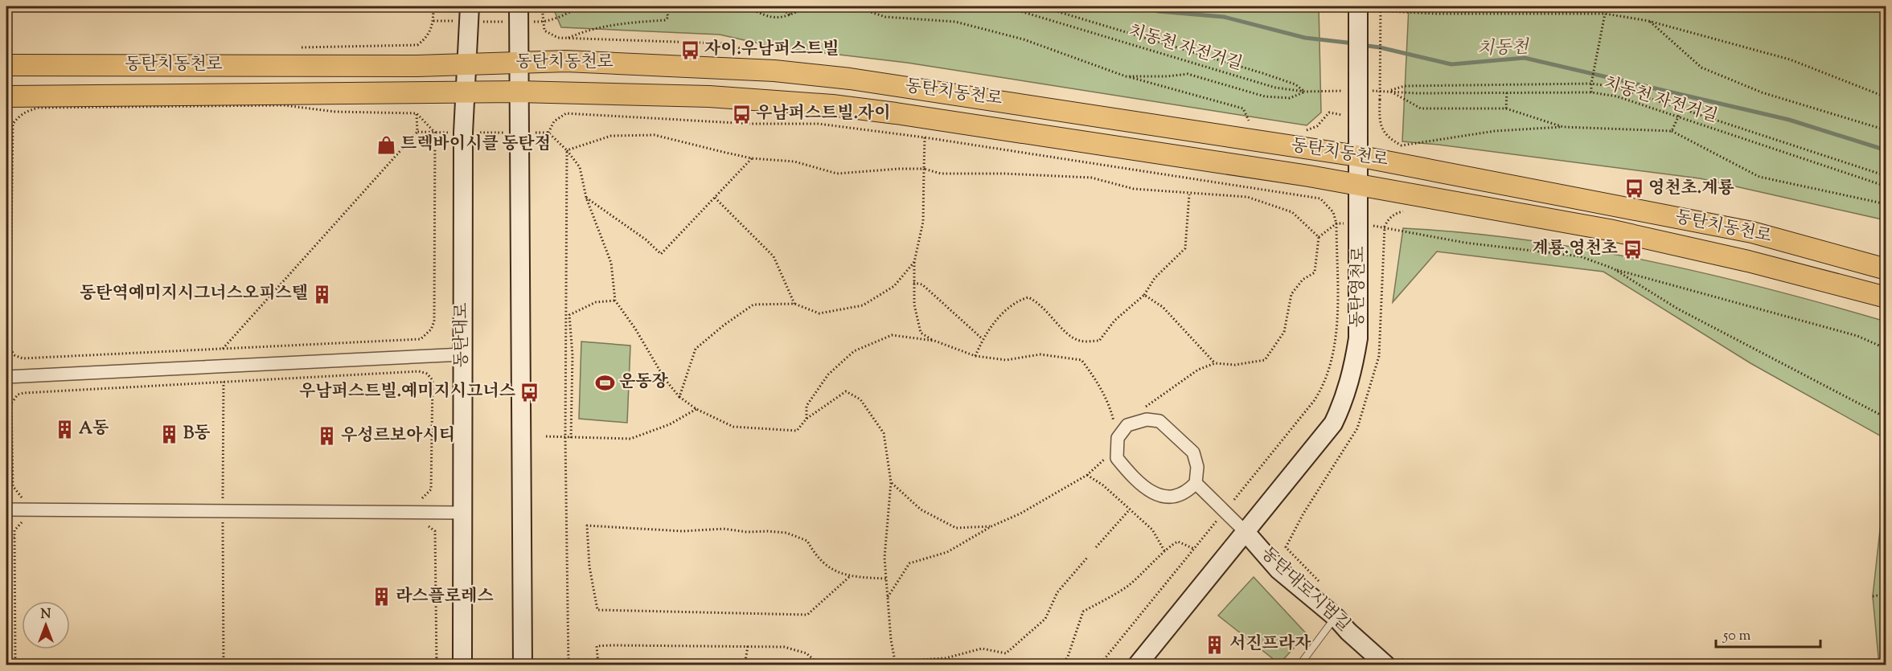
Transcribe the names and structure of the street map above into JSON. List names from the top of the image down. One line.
{"streets":{"main road":["동탄치동천로","동탄영천로","동탄대로","동탄대로시범길"],"path":["치동천 자전거길"]},"crossings":[["동탄치동천로","동탄영천로"],["동탄치동천로","동탄대로"],["동탄영천로","동탄대로시범길"]],"water":["치동천"],"places":{"bus stop":["자이.우남퍼스트빌","우남퍼스트빌.자이","영천초.계룡","계룡.영천초","우남퍼스트빌.예미지시그너스"],"shop":["트렉바이시클 동탄점"],"building":["동탄역예미지시그너스오피스텔","A동","B동","우성르보아시티","라스플로레스","서진프라자"],"sports":["운동장"]},"scale_bar":"50 m","north":"top"}
